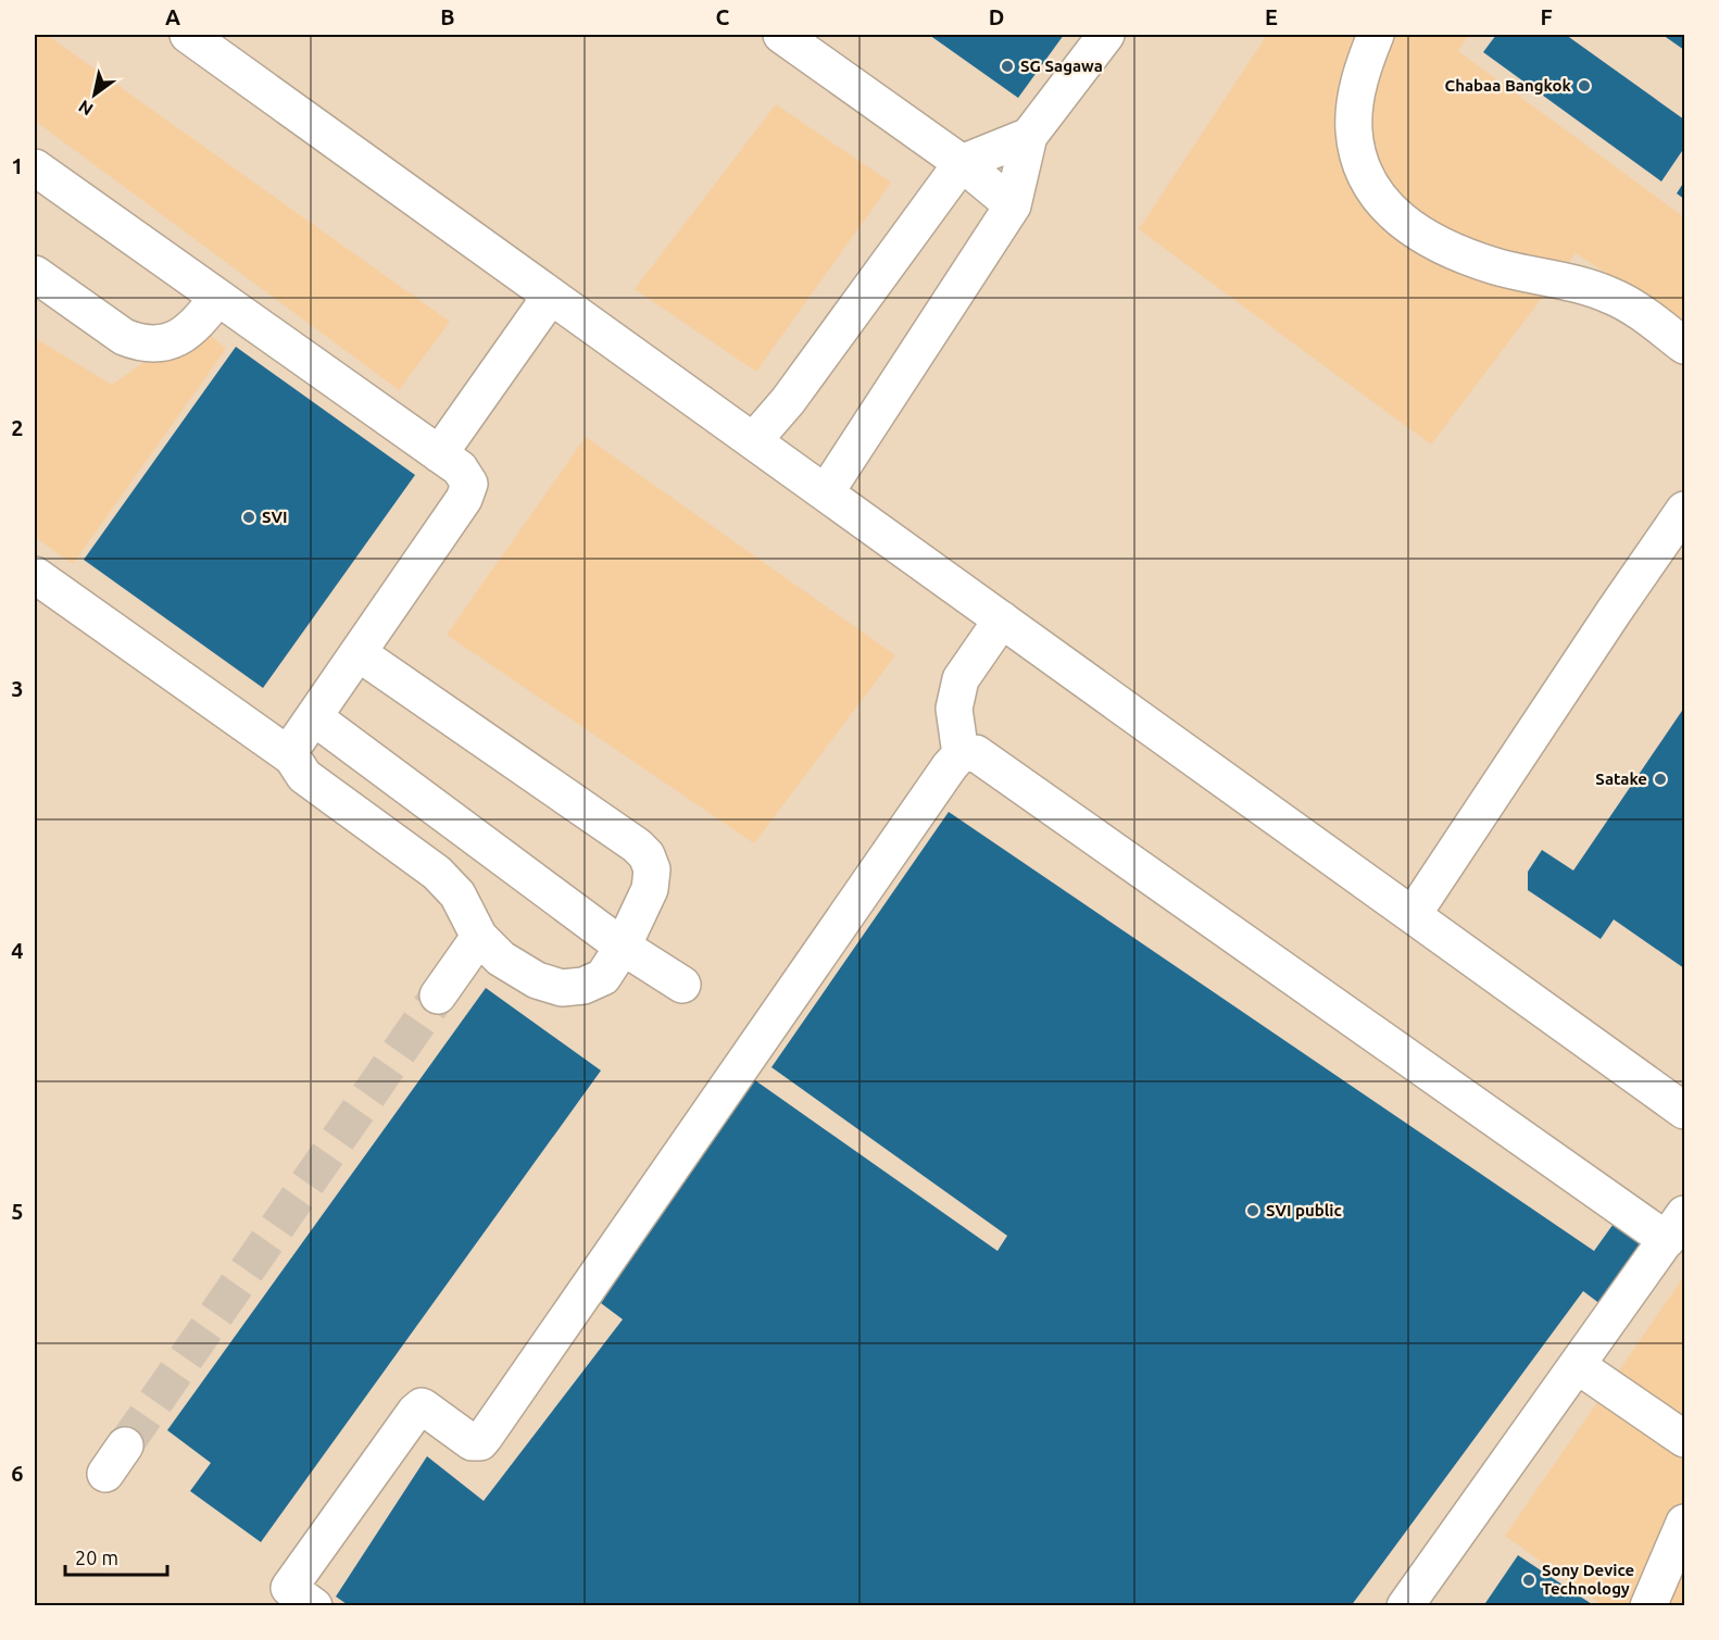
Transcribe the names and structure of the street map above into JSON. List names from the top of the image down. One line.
{"places":["SG Sagawa","Chabaa Bangkok","SVI","Satake","SVI public","Sony Device Technology"],"scale_bar":"20 m","north":"bottom left","grid":{"columns":["A","B","C","D","E","F"],"rows":["1","2","3","4","5","6"]}}
